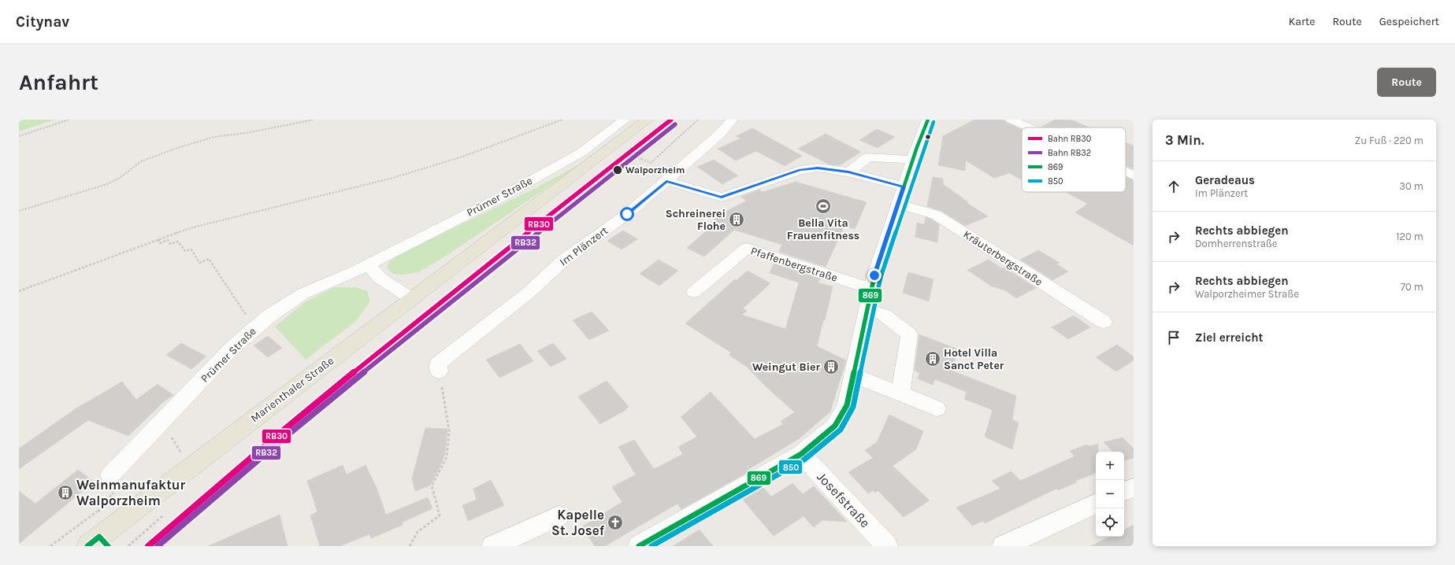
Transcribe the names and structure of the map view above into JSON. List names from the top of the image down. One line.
{"streets":{"main road":["Marienthaler Straße"],"street":["Prümer Straße","Im Plänzert","Kräuterbergstraße","Pfaffenbergstraße","Josefstraße"]},"places":{"other":["Walporzheim"],"sports":["Bella Vita Frauenfitness"],"building":["Schreinerei Flohe","Hotel Villa Sanct Peter","Weingut Bier","Weinmanufaktur Walporzheim"],"church":["Kapelle St. Josef"]},"lines":["rail line RB30","transit line 869","transit line 850","rail line RB32"],"legend":["Bahn RB30","Bahn RB32","869","850"],"page":{"header":"Citynav","nav":["Karte","Route","Gespeichert"],"buttons":"Route","title":"Anfahrt","heading":["3 Min.","Zu Fuß · 220 m"],"list":[["Geradeaus","Im Plänzert","30 m"],["Rechts abbiegen","Domherrenstraße","120 m"],["Rechts abbiegen","Walporzheimer Straße","70 m"],"Ziel erreicht"],"map_buttons":["+","−"]}}
